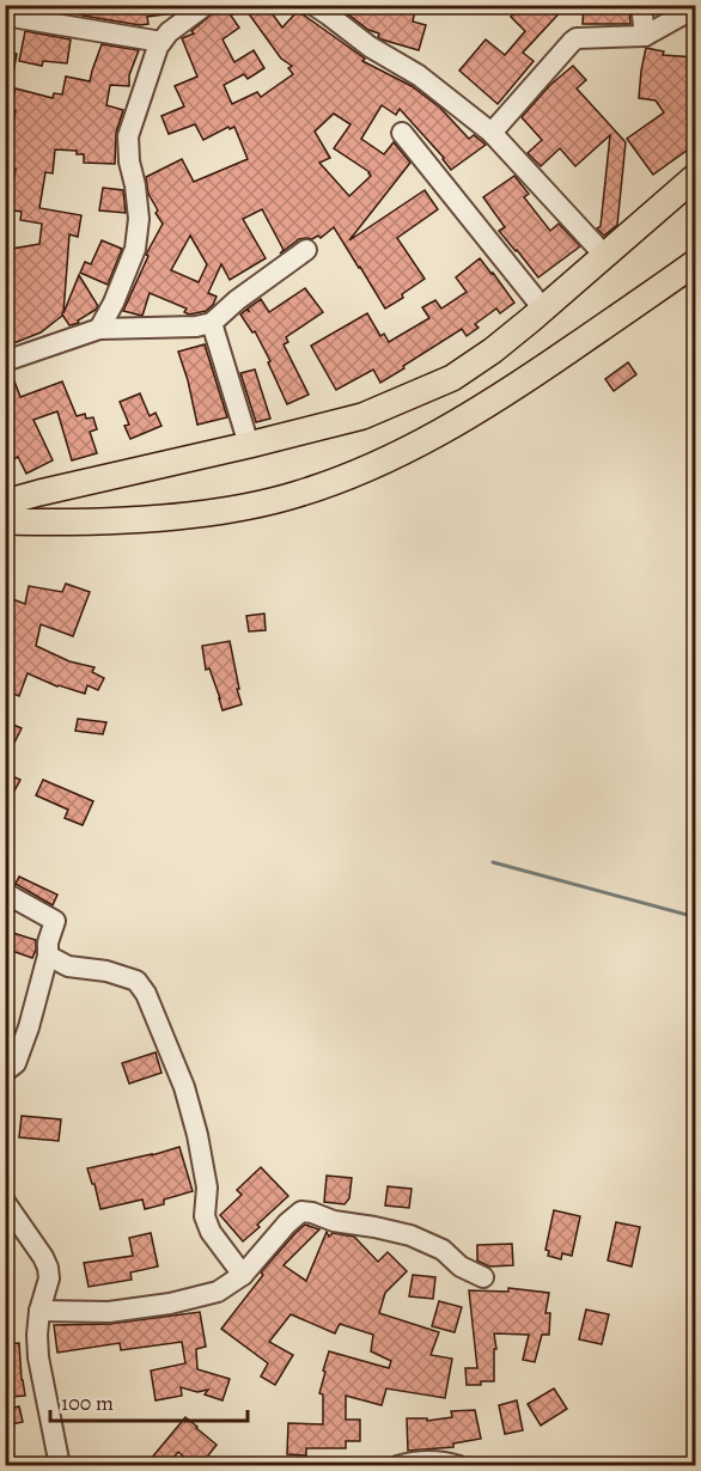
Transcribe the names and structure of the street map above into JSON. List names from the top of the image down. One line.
{"scale_bar":"100 m"}
